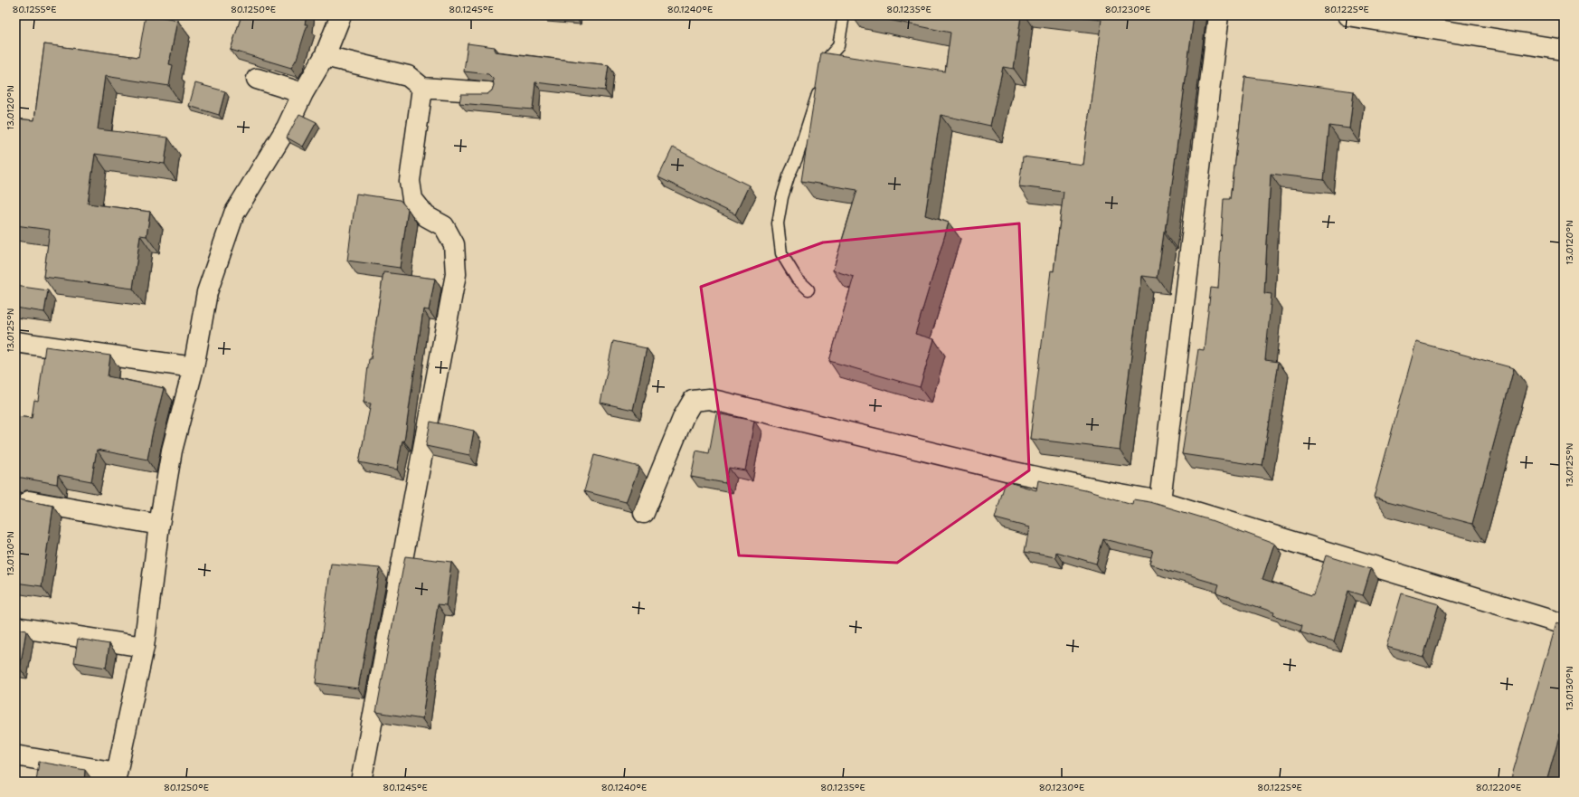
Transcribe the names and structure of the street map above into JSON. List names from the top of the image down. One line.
{"coordinates":["80.1255°E","80.1250°E","80.1245°E","80.1240°E","80.1235°E","80.1230°E","80.1225°E","13.0120°N","13.0125°N","13.0130°N","80.1220°E"]}
